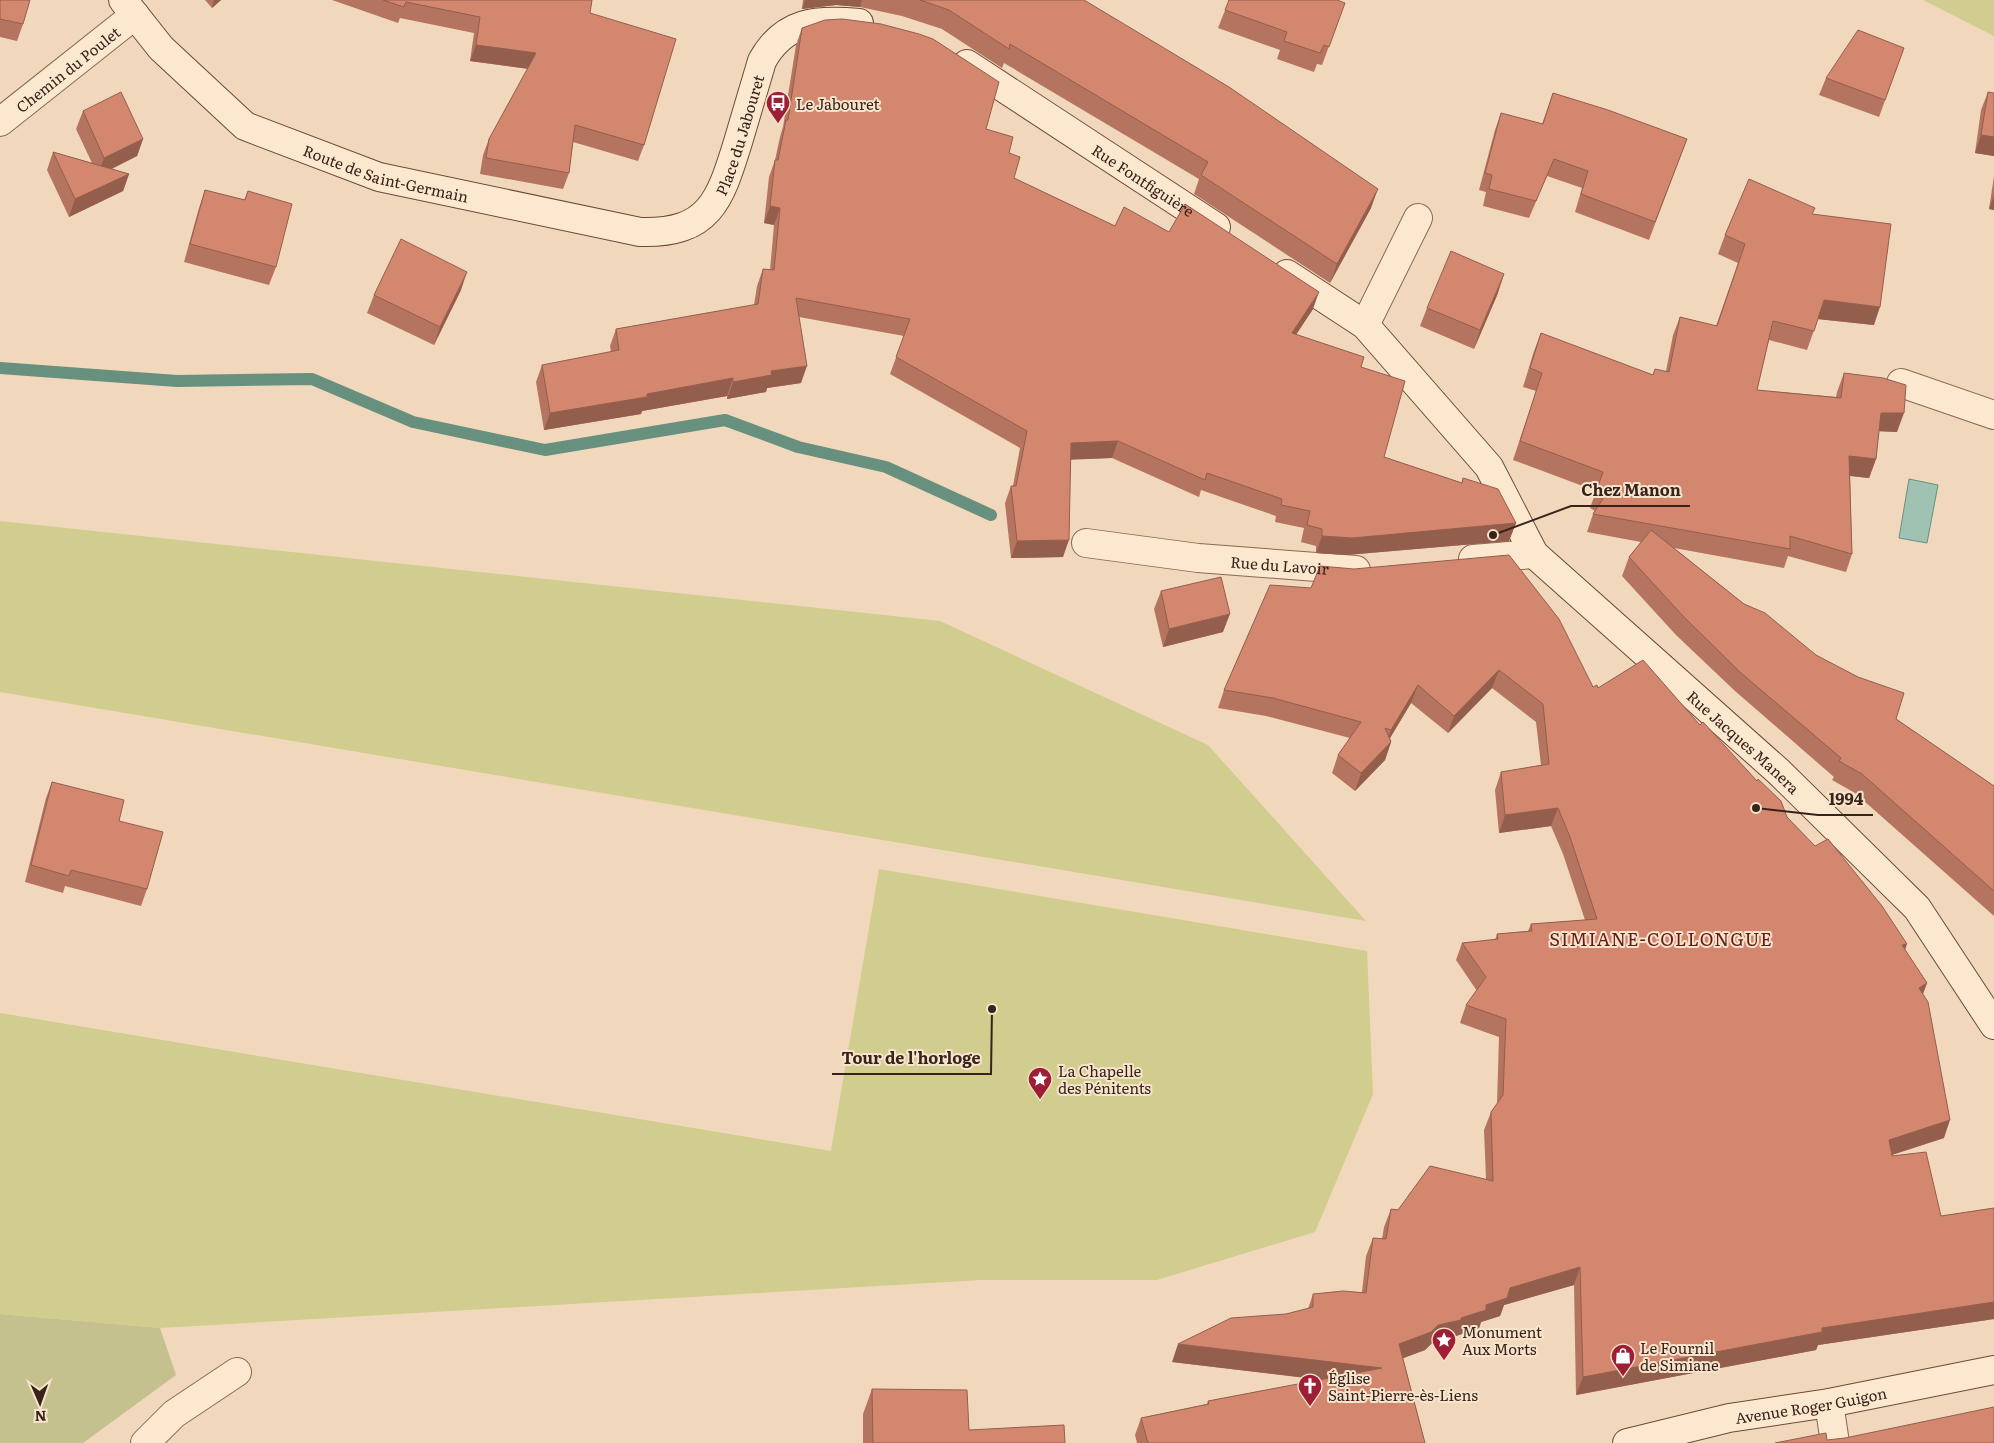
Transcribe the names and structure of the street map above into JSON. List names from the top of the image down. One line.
{"streets":{"street":["Chemin du Poulet","Place du Jabouret","Route de Saint-Germain","Rue Fontfiguière","Rue du Lavoir","Rue Jacques Manera","Avenue Roger Guigon"]},"crossings":[["Chemin du Poulet","Route de Saint-Germain"],["Place du Jabouret","Route de Saint-Germain"]],"districts":["SIMIANE-COLLONGUE"],"places":{"bus stop":["Le Jabouret"],"other":["Chez Manon","1994","Tour de l'horloge"],"place":["La Chapelle des Pénitents","Monument Aux Morts"],"shop":["Le Fournil de Simiane"],"church":["Église Saint-Pierre-ès-Liens"]},"north":"bottom"}
